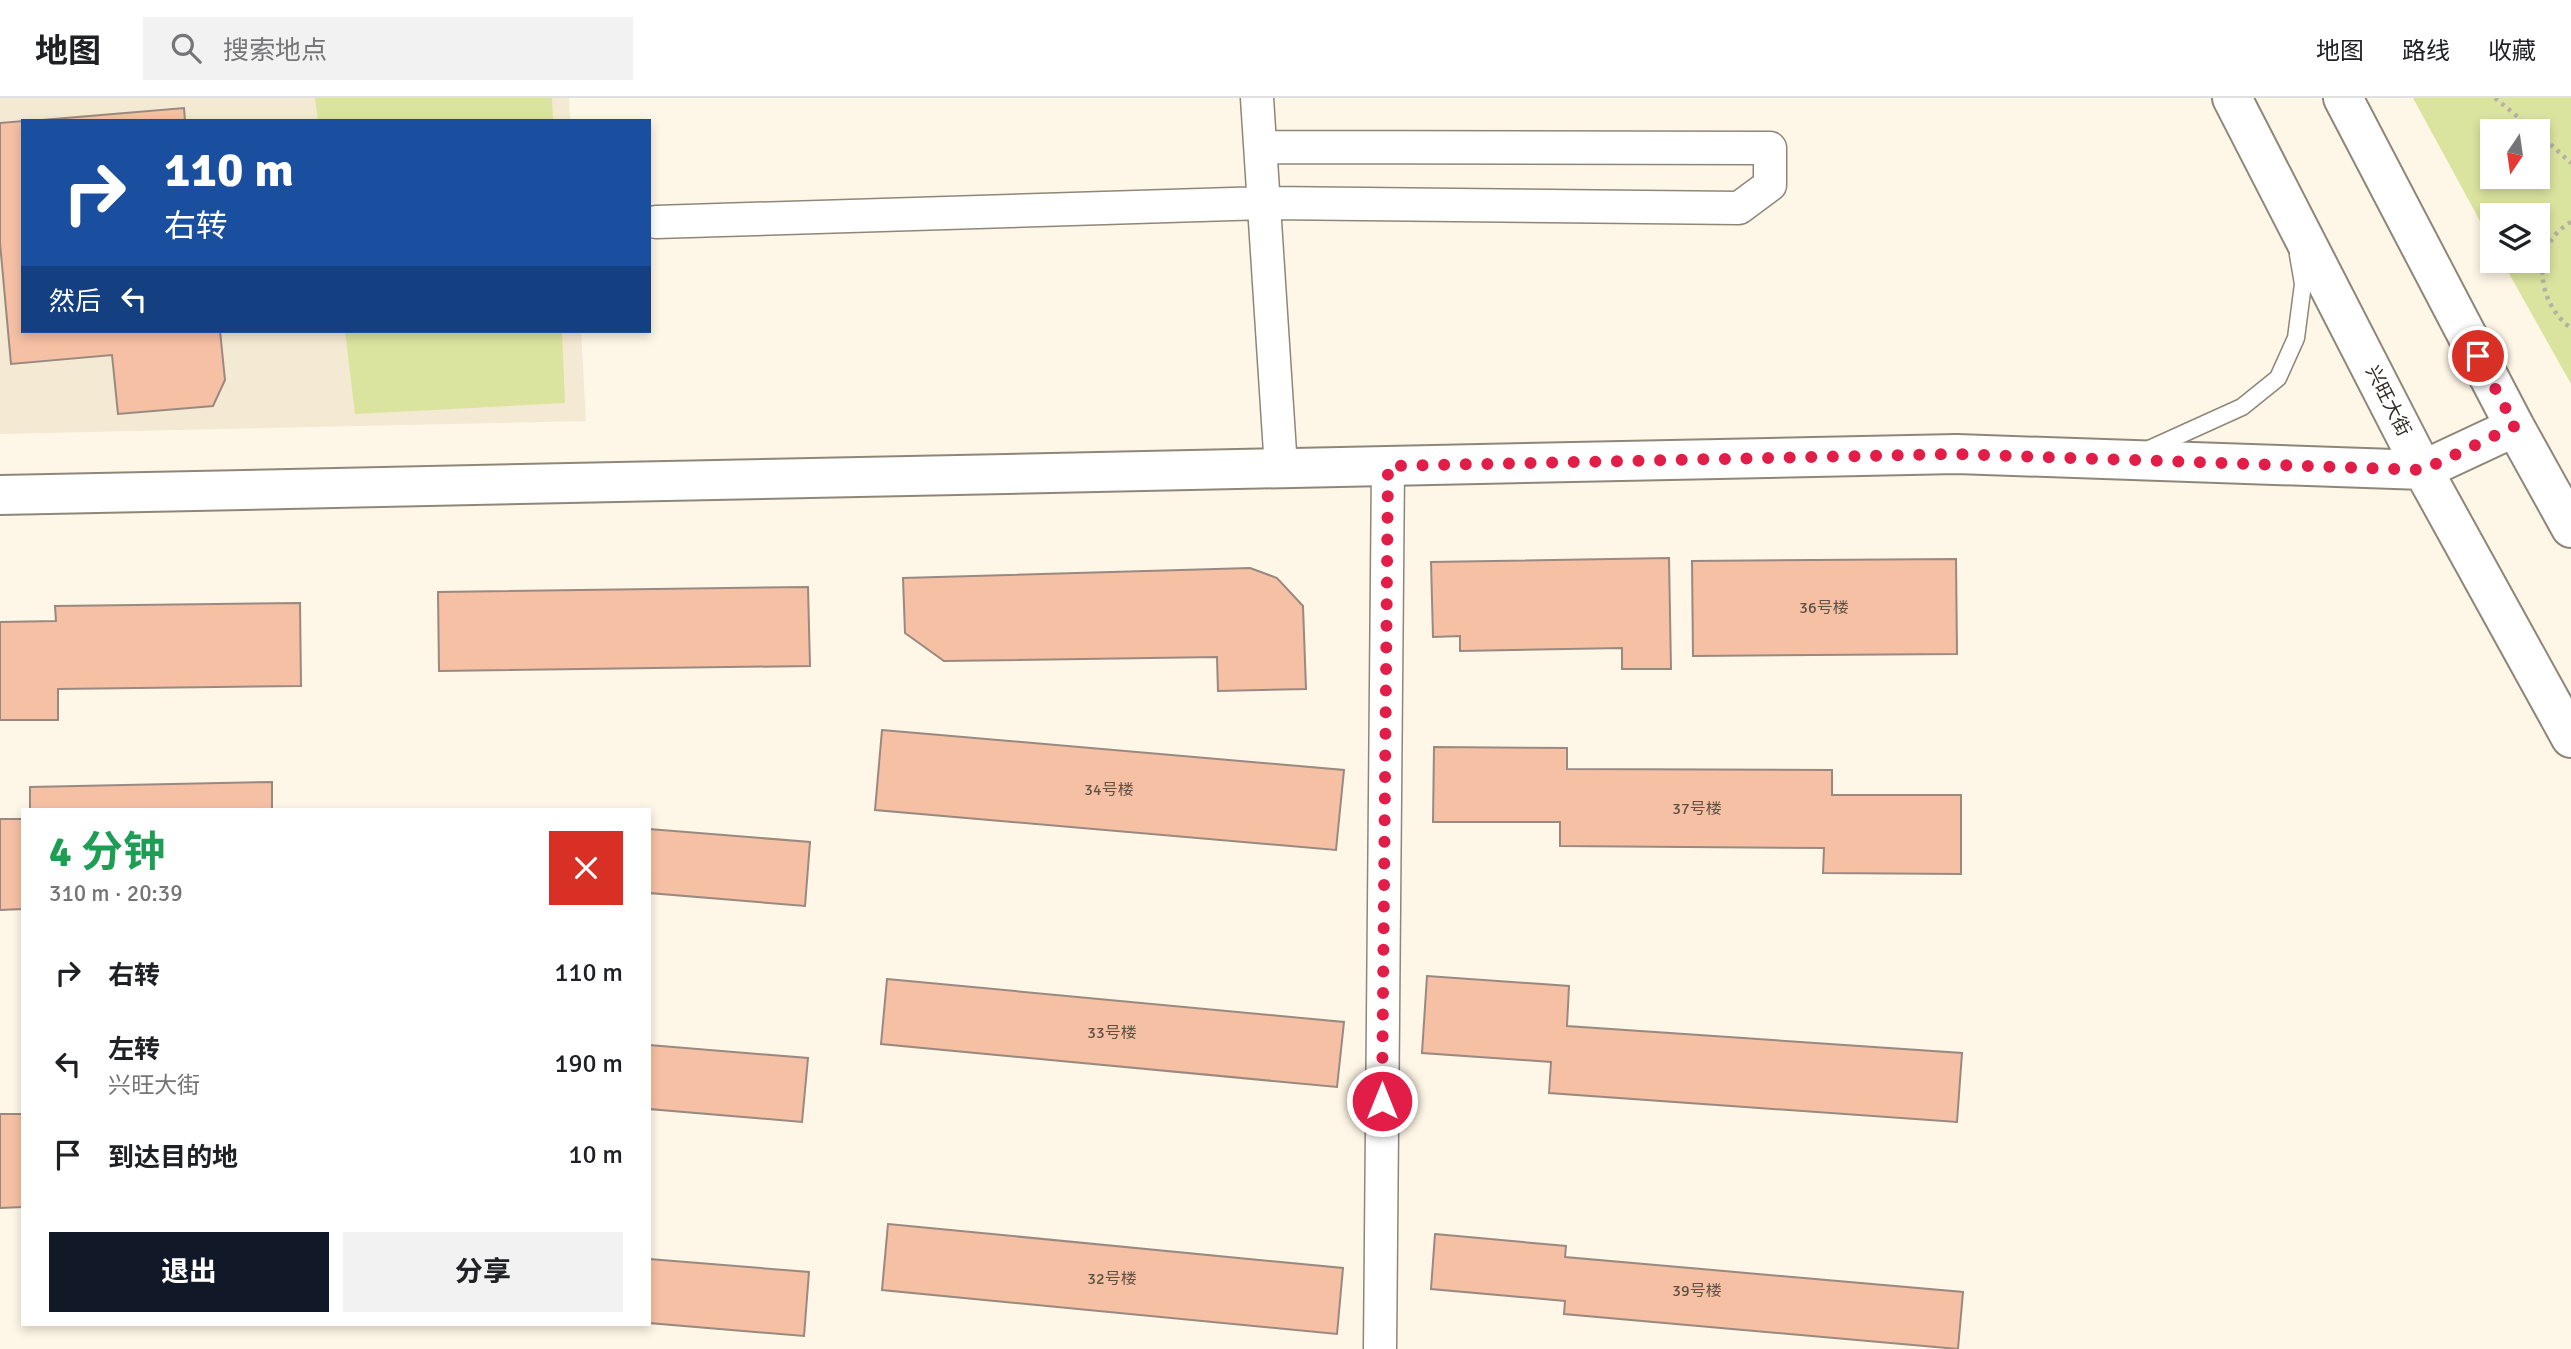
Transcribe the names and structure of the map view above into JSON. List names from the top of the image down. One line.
{"streets":{"street":["兴旺大街"]},"house_numbers":["36号楼","34号楼","37号楼","33号楼","32号楼","39号楼"],"north":"bottom","page":{"header":"地图","search":"搜索地点","nav":["地图","路线","收藏"],"turn":["110 m","右转"],"then":"然后","heading":["4 分钟","310 m · 20:39"],"list":[{"name":"右转","value":"110 m"},{"name":"左转","note":"兴旺大街","value":"190 m"},{"name":"到达目的地","value":"10 m"}],"buttons":["退出","分享"]}}
